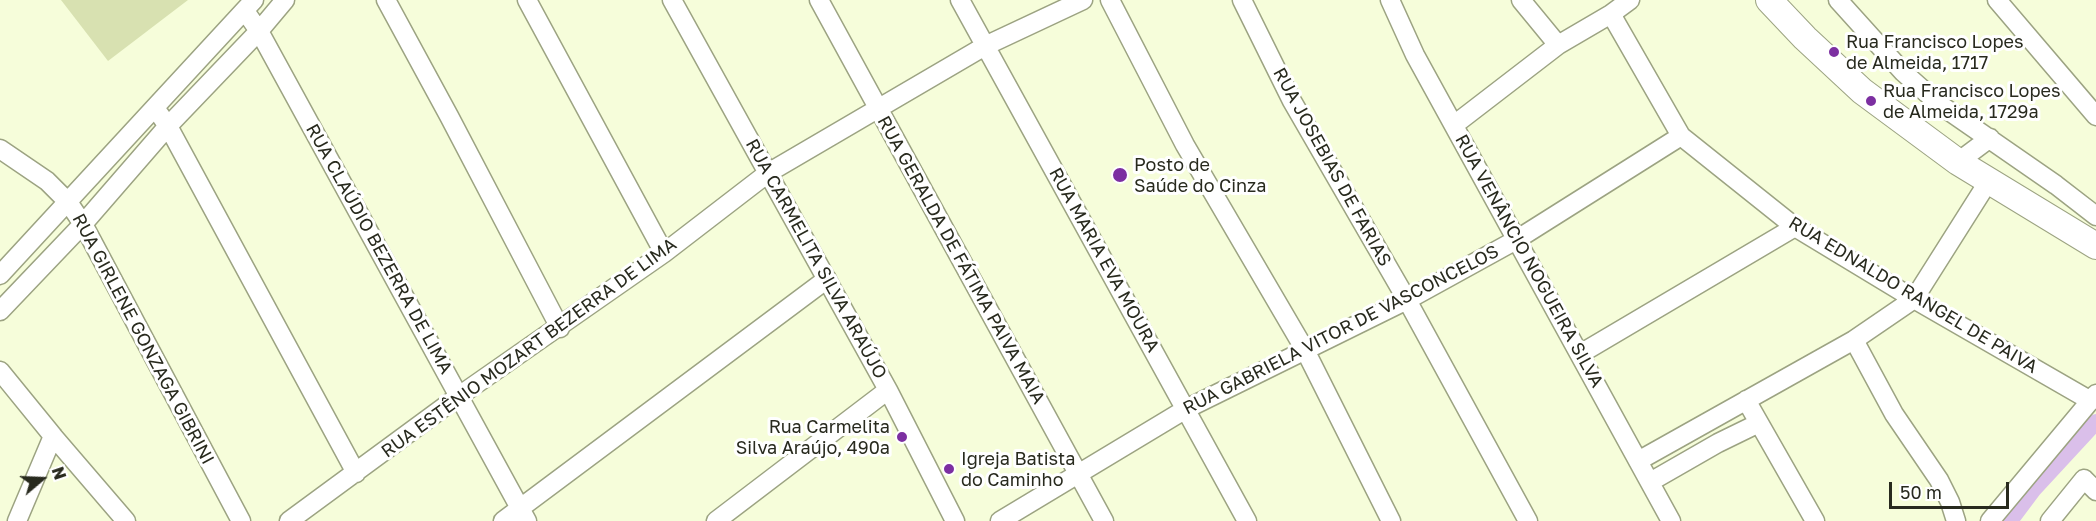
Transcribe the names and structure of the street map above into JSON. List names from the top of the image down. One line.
{"streets":{"street":["RUA JOSEBIAS DE FARIAS","RUA CLAÚDIO BEZERRA DE LIMA","RUA CARMELITA SILVA ARAÚJO","RUA GERALDA DE FÁTIMA PAIVA MAIA","RUA MARIA EVA MOURA","RUA VENÂNCIO NOGUEIRA SILVA","RUA EDNALDO RANGEL DE PAIVA","RUA GABRIELA VITOR DE VASCONCELOS","RUA GIRLENE GONZAGA GIBRINI","RUA ESTÊNIO MOZART BEZERRA DE LIMA"]},"crossings":[["RUA JOSEBIAS DE FARIAS","RUA GABRIELA VITOR DE VASCONCELOS"],["RUA CLAÚDIO BEZERRA DE LIMA","RUA ESTÊNIO MOZART BEZERRA DE LIMA"],["RUA CARMELITA SILVA ARAÚJO","RUA ESTÊNIO MOZART BEZERRA DE LIMA"],["RUA GERALDA DE FÁTIMA PAIVA MAIA","RUA GABRIELA VITOR DE VASCONCELOS"],["RUA GERALDA DE FÁTIMA PAIVA MAIA","RUA ESTÊNIO MOZART BEZERRA DE LIMA"],["RUA MARIA EVA MOURA","RUA GABRIELA VITOR DE VASCONCELOS"],["RUA MARIA EVA MOURA","RUA ESTÊNIO MOZART BEZERRA DE LIMA"],["RUA VENÂNCIO NOGUEIRA SILVA","RUA GABRIELA VITOR DE VASCONCELOS"],["RUA EDNALDO RANGEL DE PAIVA","RUA GABRIELA VITOR DE VASCONCELOS"]],"places":["Rua Francisco Lopes de Almeida, 1717","Rua Francisco Lopes de Almeida, 1729a","Posto de Saúde do Cinza","Rua Carmelita Silva Araújo, 490a","Igreja Batista do Caminho"],"scale_bar":"50 m","north":"right"}
